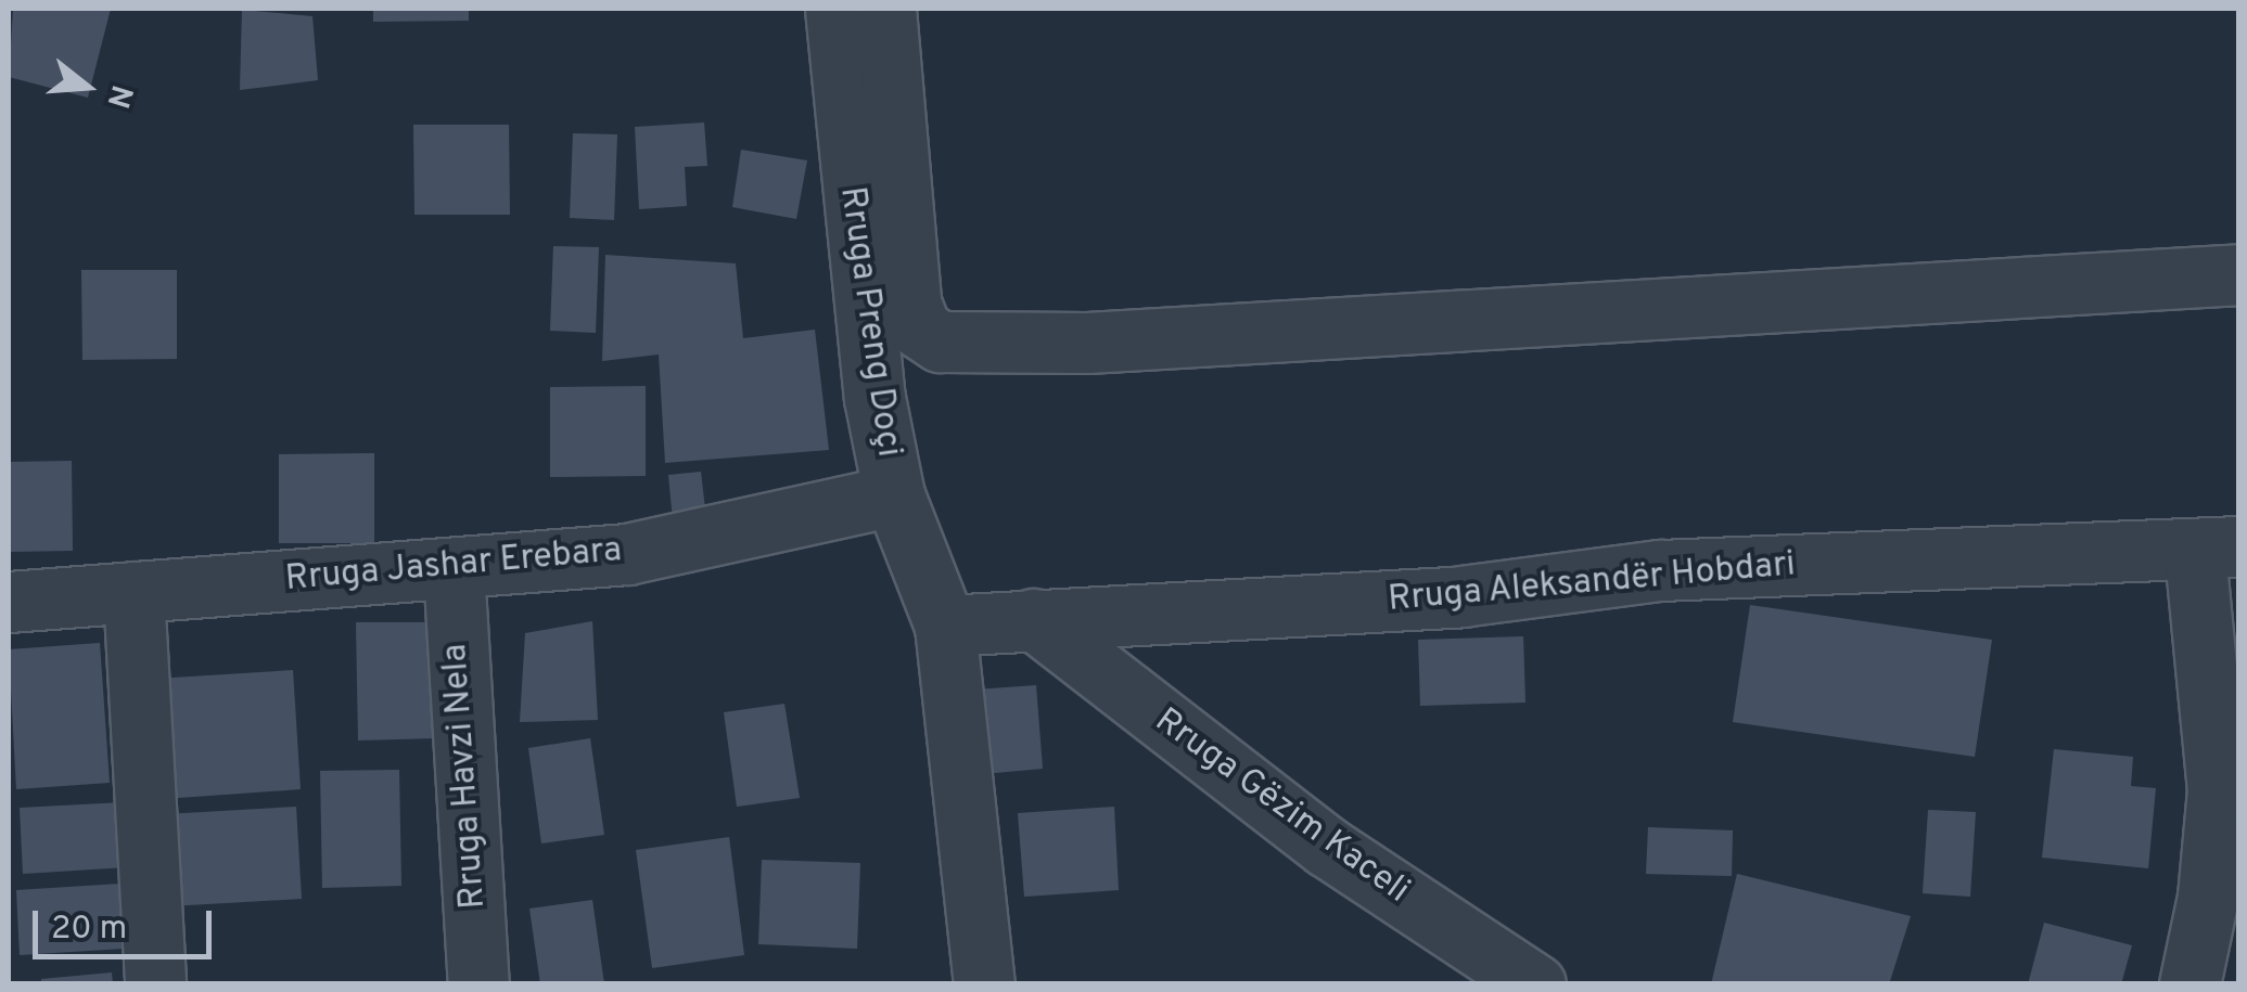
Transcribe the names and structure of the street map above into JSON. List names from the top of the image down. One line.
{"streets":{"street":["Rruga Preng Doçi","Rruga Jashar Erebara","Rruga Aleksandër Hobdari","Rruga Havzi Nela","Rruga Gëzim Kaceli"]},"crossings":[["Rruga Preng Doçi","Rruga Jashar Erebara"],["Rruga Preng Doçi","Rruga Aleksandër Hobdari"],["Rruga Jashar Erebara","Rruga Havzi Nela"],["Rruga Aleksandër Hobdari","Rruga Gëzim Kaceli"]],"scale_bar":"20 m","north":"right"}
